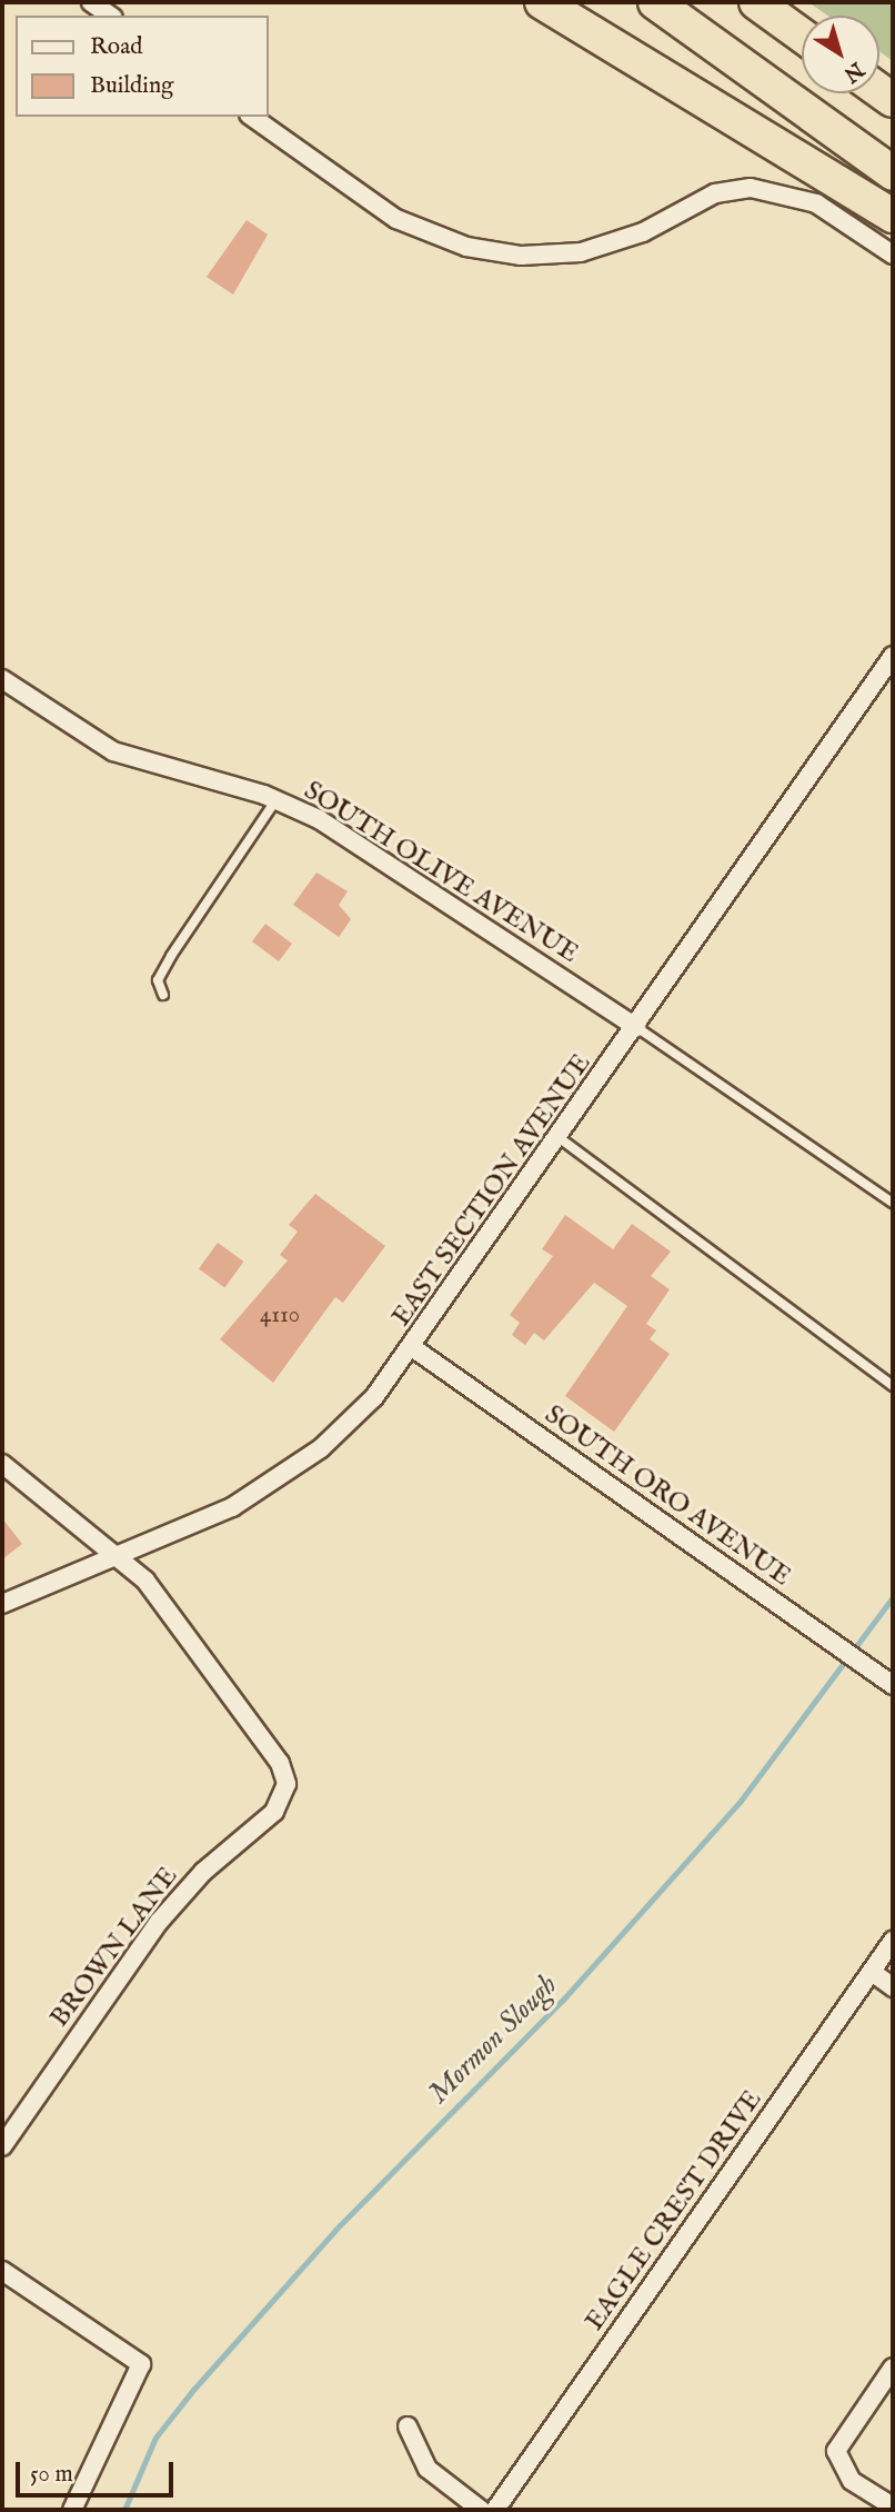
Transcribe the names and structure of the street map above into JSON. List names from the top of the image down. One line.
{"streets":{"street":["SOUTH OLIVE AVENUE","EAST SECTION AVENUE","SOUTH ORO AVENUE","BROWN LANE","EAGLE CREST DRIVE"]},"crossings":[["SOUTH OLIVE AVENUE","EAST SECTION AVENUE"],["EAST SECTION AVENUE","SOUTH ORO AVENUE"],["EAST SECTION AVENUE","BROWN LANE"]],"water":["Mormon Slough"],"house_numbers":["4110"],"legend":["Road","Building"],"scale_bar":"50 m","north":"bottom right"}
